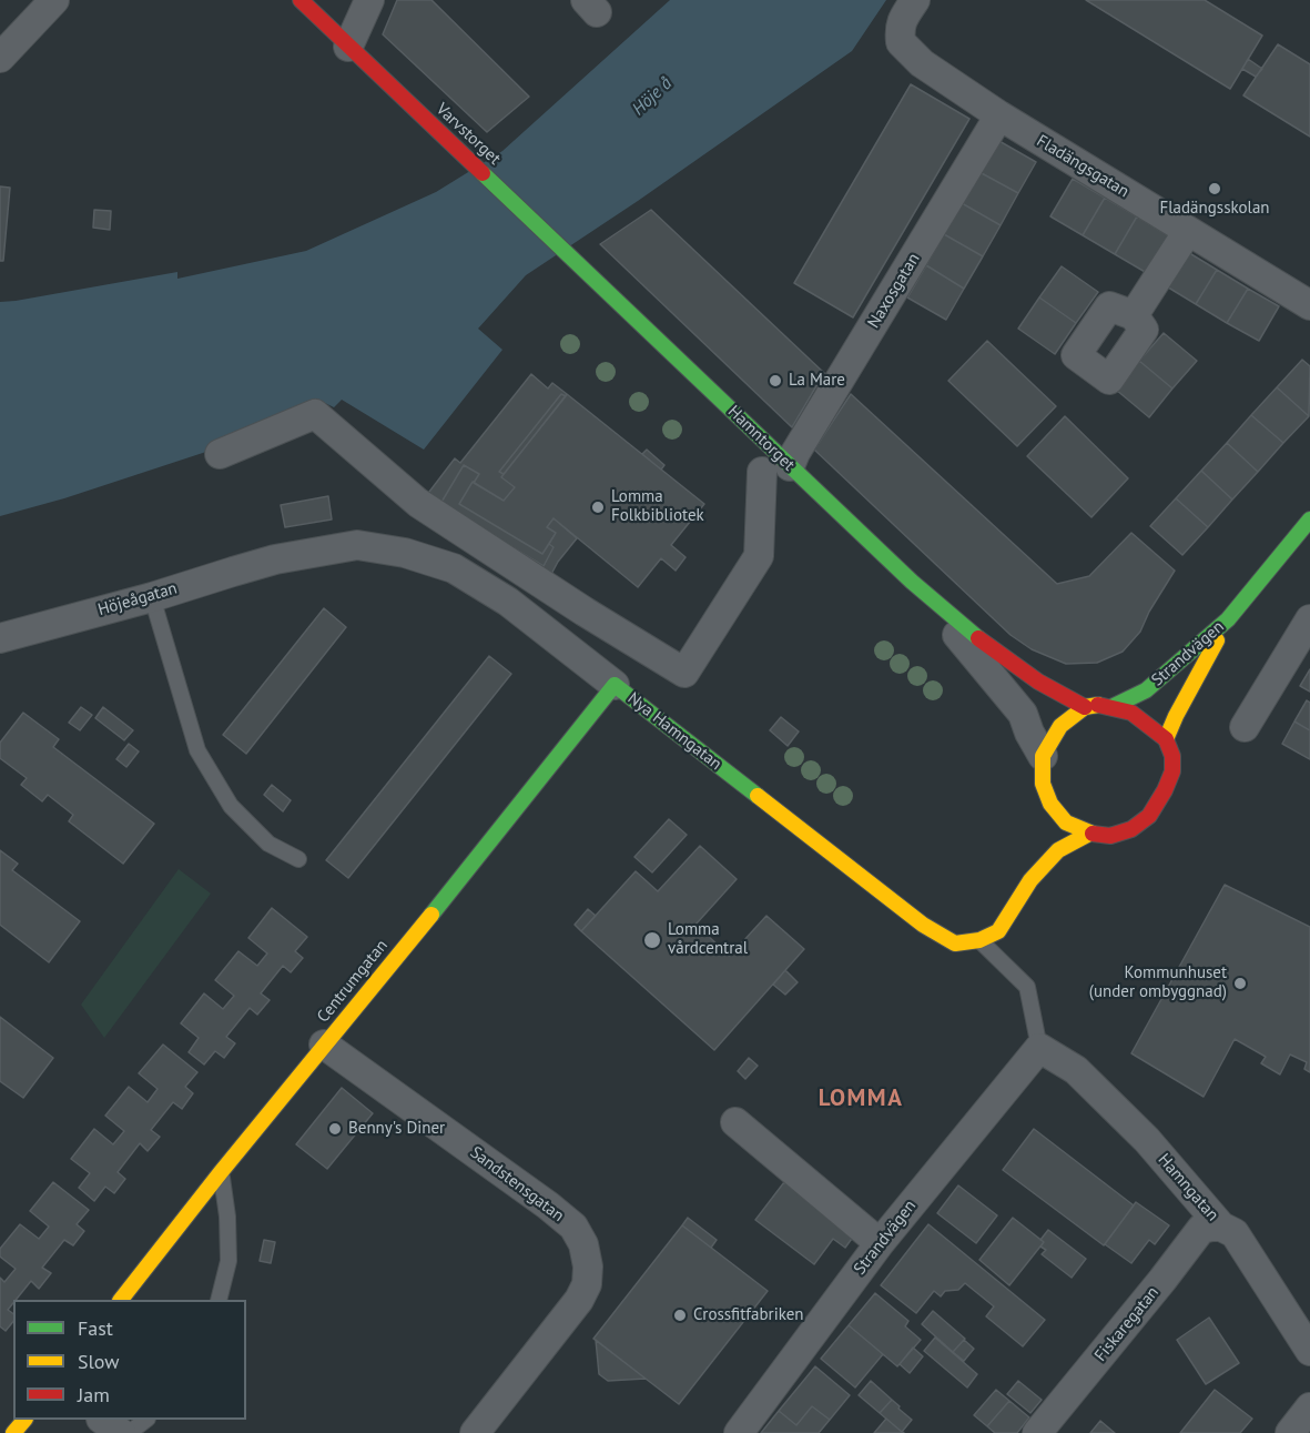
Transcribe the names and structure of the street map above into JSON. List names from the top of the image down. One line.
{"streets":{"street":["Varvstorget","Fladängsgatan","Naxosgatan","Hamntorget","Höjeågatan","Strandvägen","Nya Hamngatan","Centrumgatan","Sandstensgatan","Hamngatan","Fiskaregatan"]},"crossings":[["Varvstorget","Hamntorget"],["Fladängsgatan","Naxosgatan"],["Naxosgatan","Hamntorget"],["Hamntorget","Strandvägen"],["Höjeågatan","Nya Hamngatan"],["Strandvägen","Hamngatan"],["Nya Hamngatan","Centrumgatan"],["Centrumgatan","Sandstensgatan"],["Hamngatan","Fiskaregatan"]],"districts":["LOMMA"],"water":["Höje å"],"places":["Fladängsskolan","La Mare","Lomma Folkbibliotek","Lomma vårdcentral","Kommunhuset (under ombyggnad)","Benny's Diner","Crossfitfabriken"],"legend":["Fast","Slow","Jam"]}
